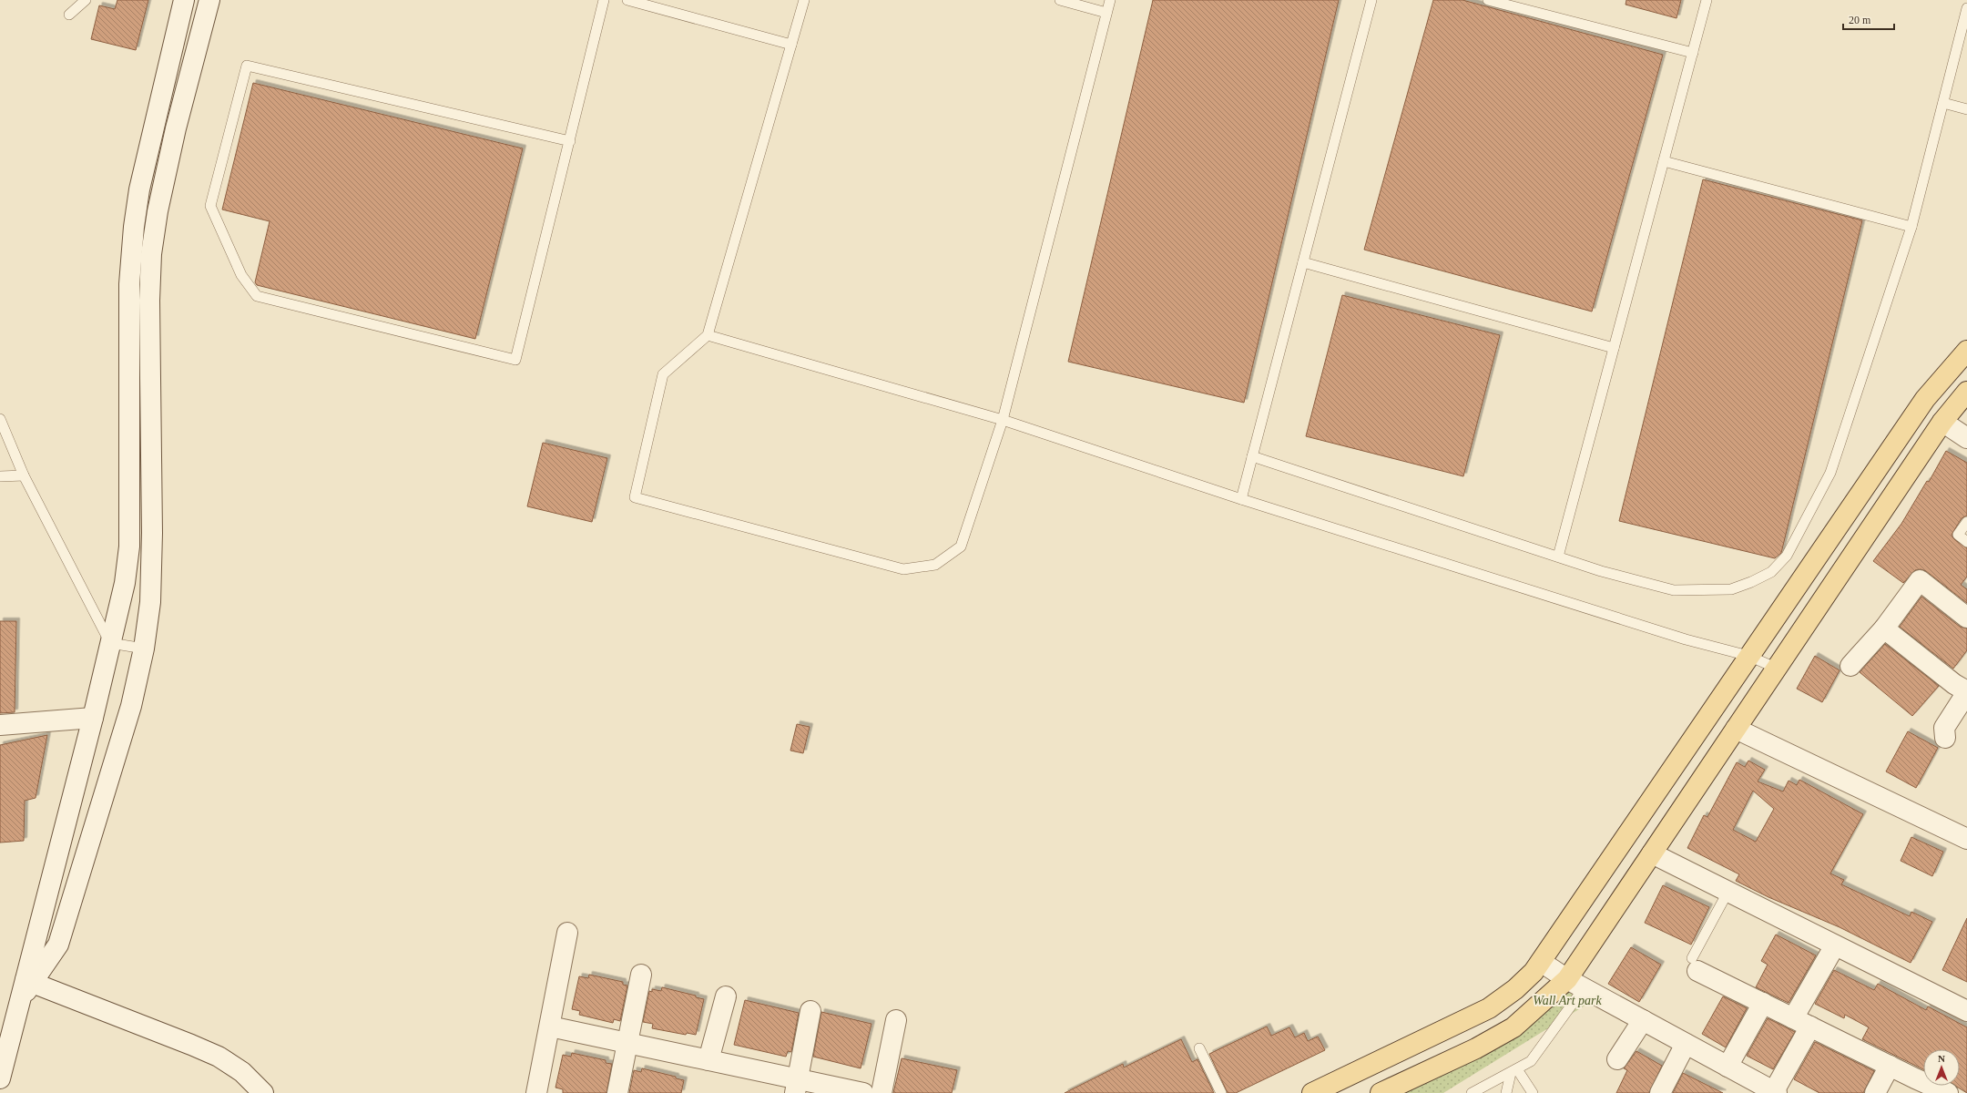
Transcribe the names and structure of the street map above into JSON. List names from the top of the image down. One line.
{"parks":["Wall Art park"],"scale_bar":"20 m","north":"top"}
